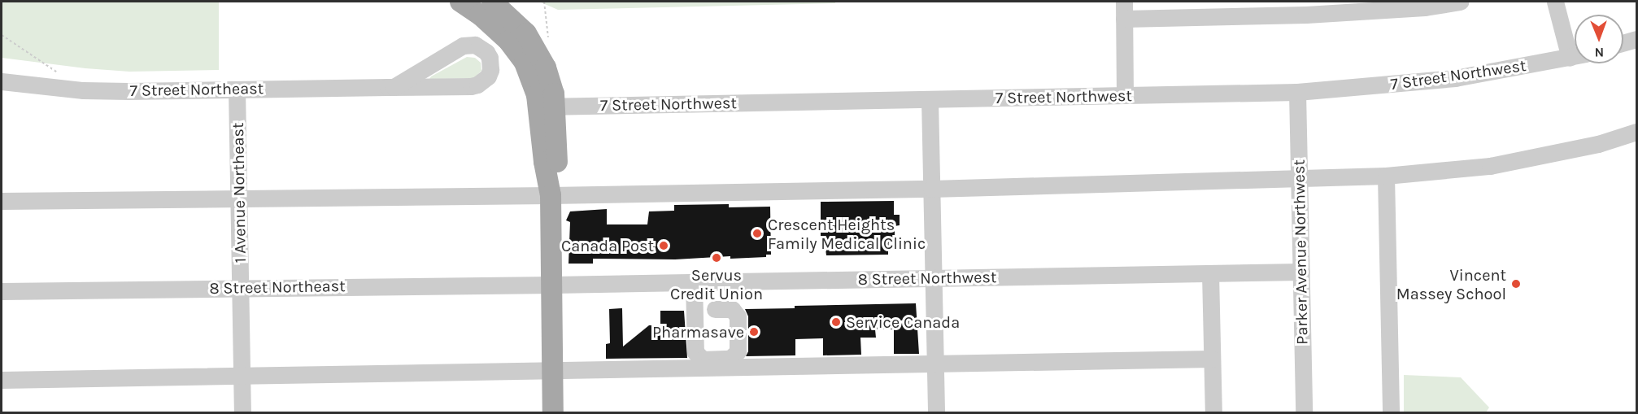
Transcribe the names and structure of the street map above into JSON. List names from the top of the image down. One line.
{"streets":{"street":["7 Street Northwest","7 Street Northeast","1 Avenue Northeast","Parker Avenue Northwest","8 Street Northwest","8 Street Northeast"]},"crossings":[["7 Street Northwest","Parker Avenue Northwest"],["7 Street Northeast","1 Avenue Northeast"],["1 Avenue Northeast","8 Street Northeast"],["Parker Avenue Northwest","8 Street Northwest"],["8 Street Northwest","8 Street Northeast"]],"places":["Crescent Heights Family Medical Clinic","Canada Post","Servus Credit Union","Vincent Massey School","Service Canada","Pharmasave"],"north":"bottom"}
